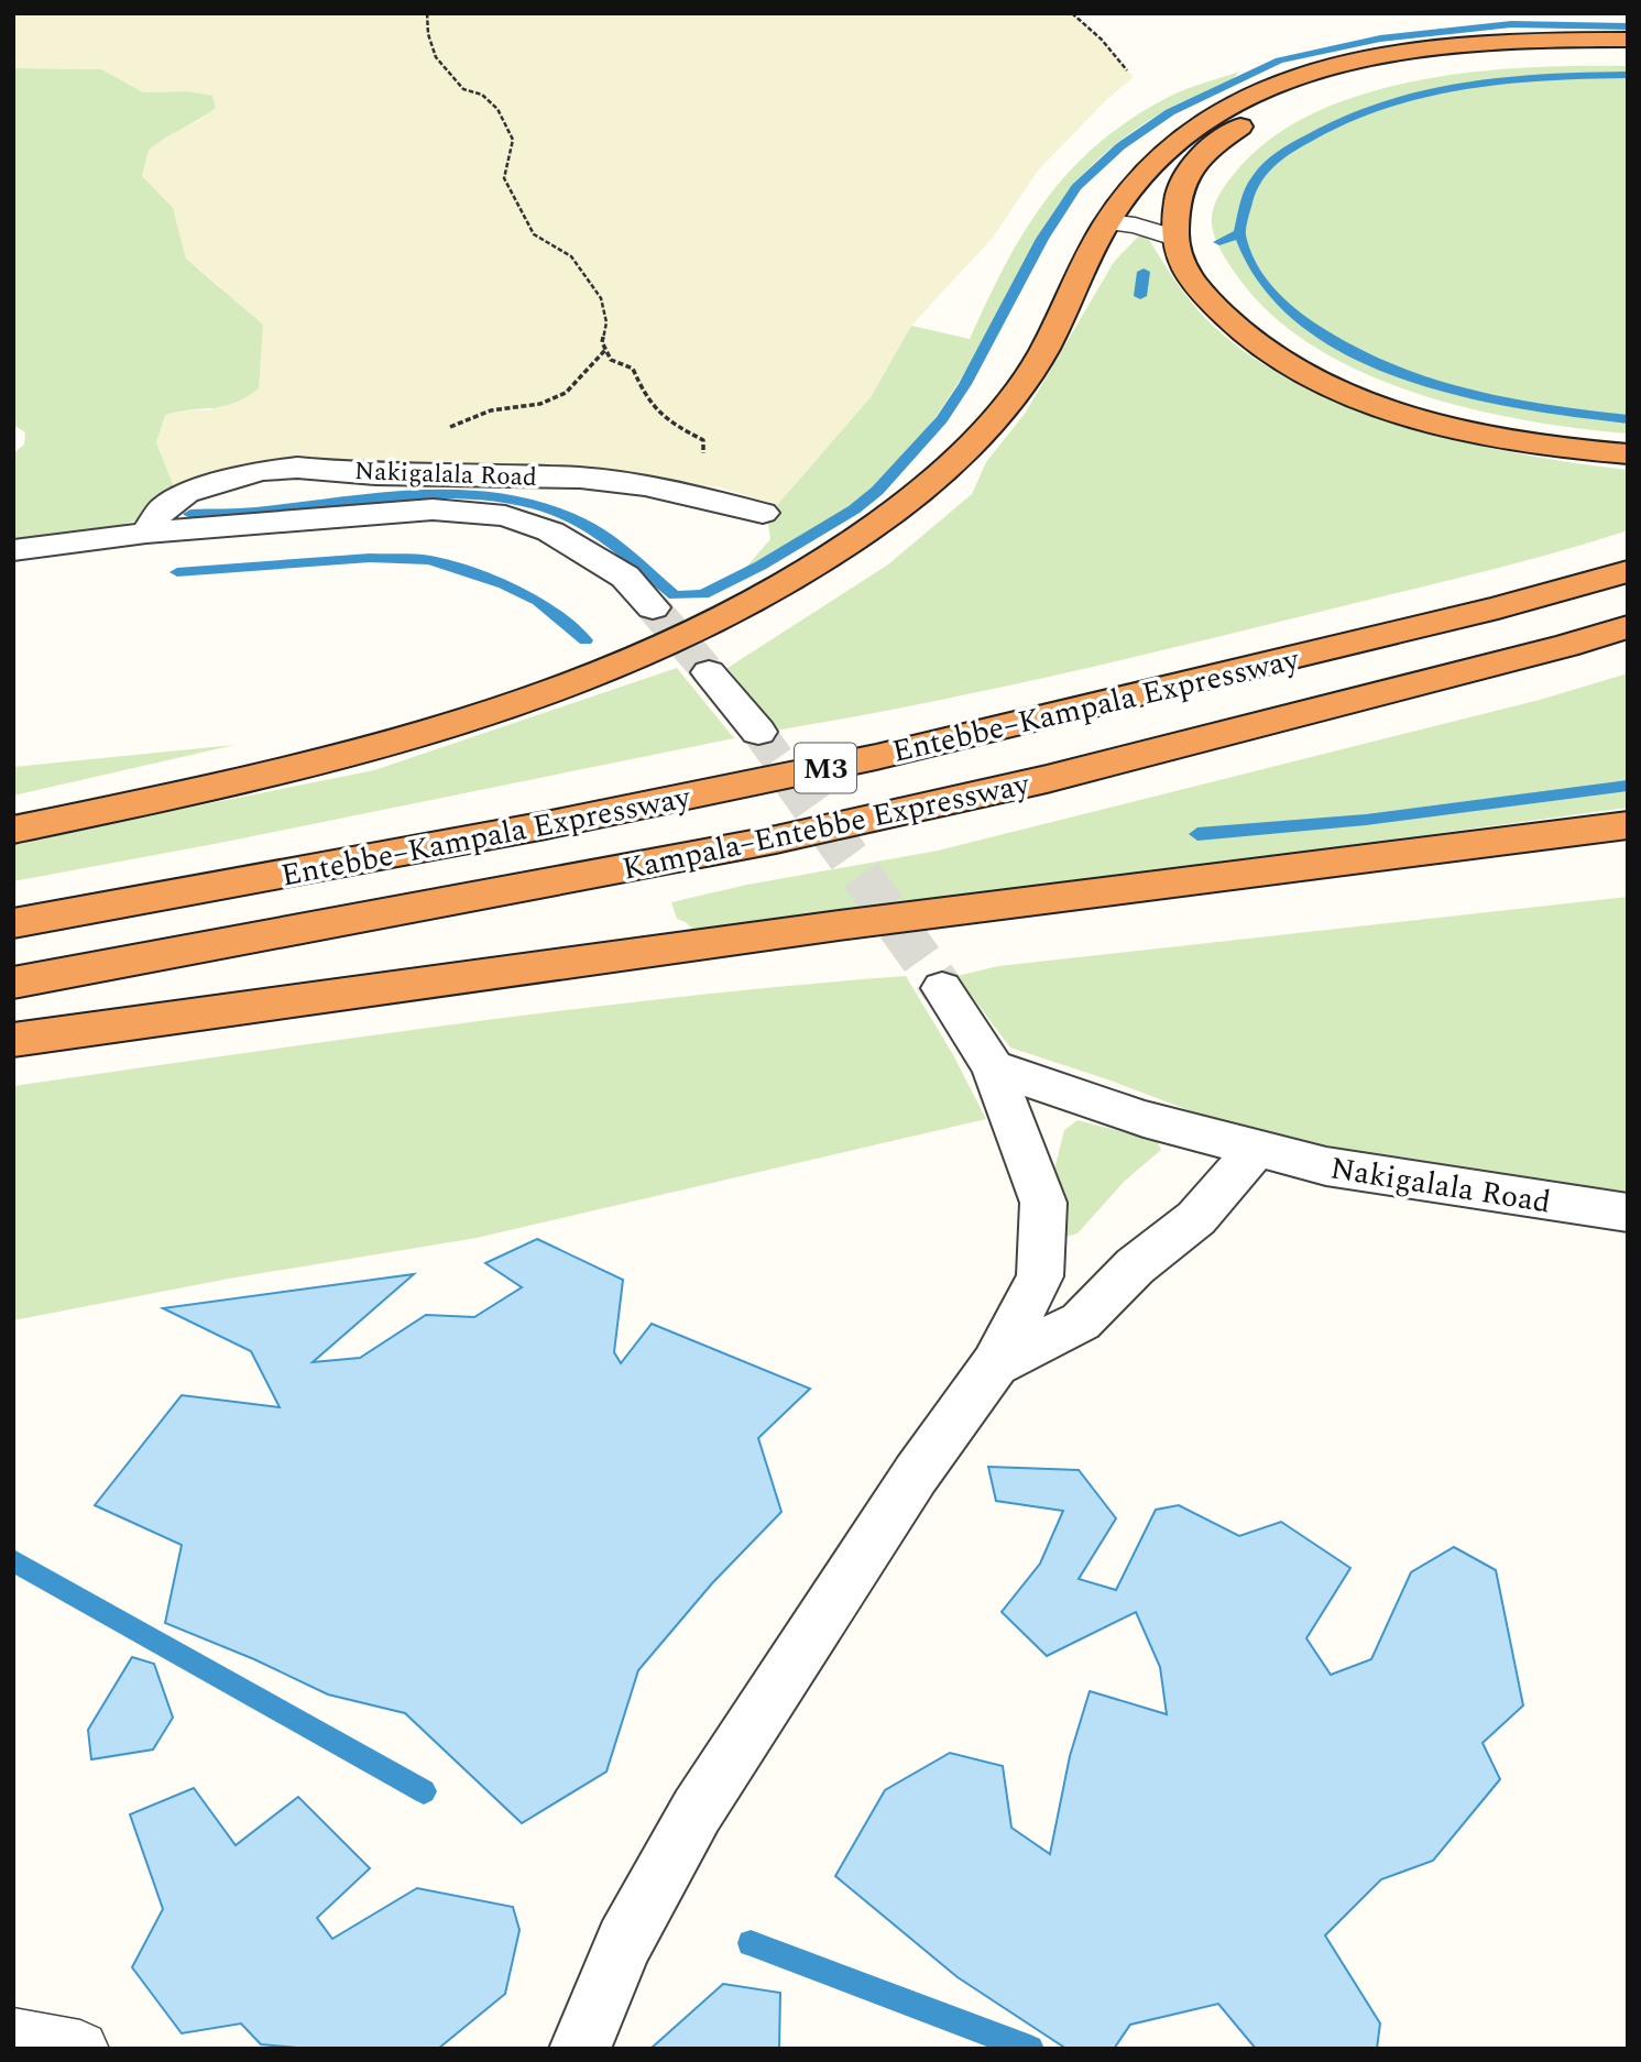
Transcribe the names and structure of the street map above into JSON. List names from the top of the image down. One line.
{"streets":{"highway":["Entebbe–Kampala Expressway","M3","Kampala–Entebbe Expressway"],"street":["Nakigalala Road"]}}
